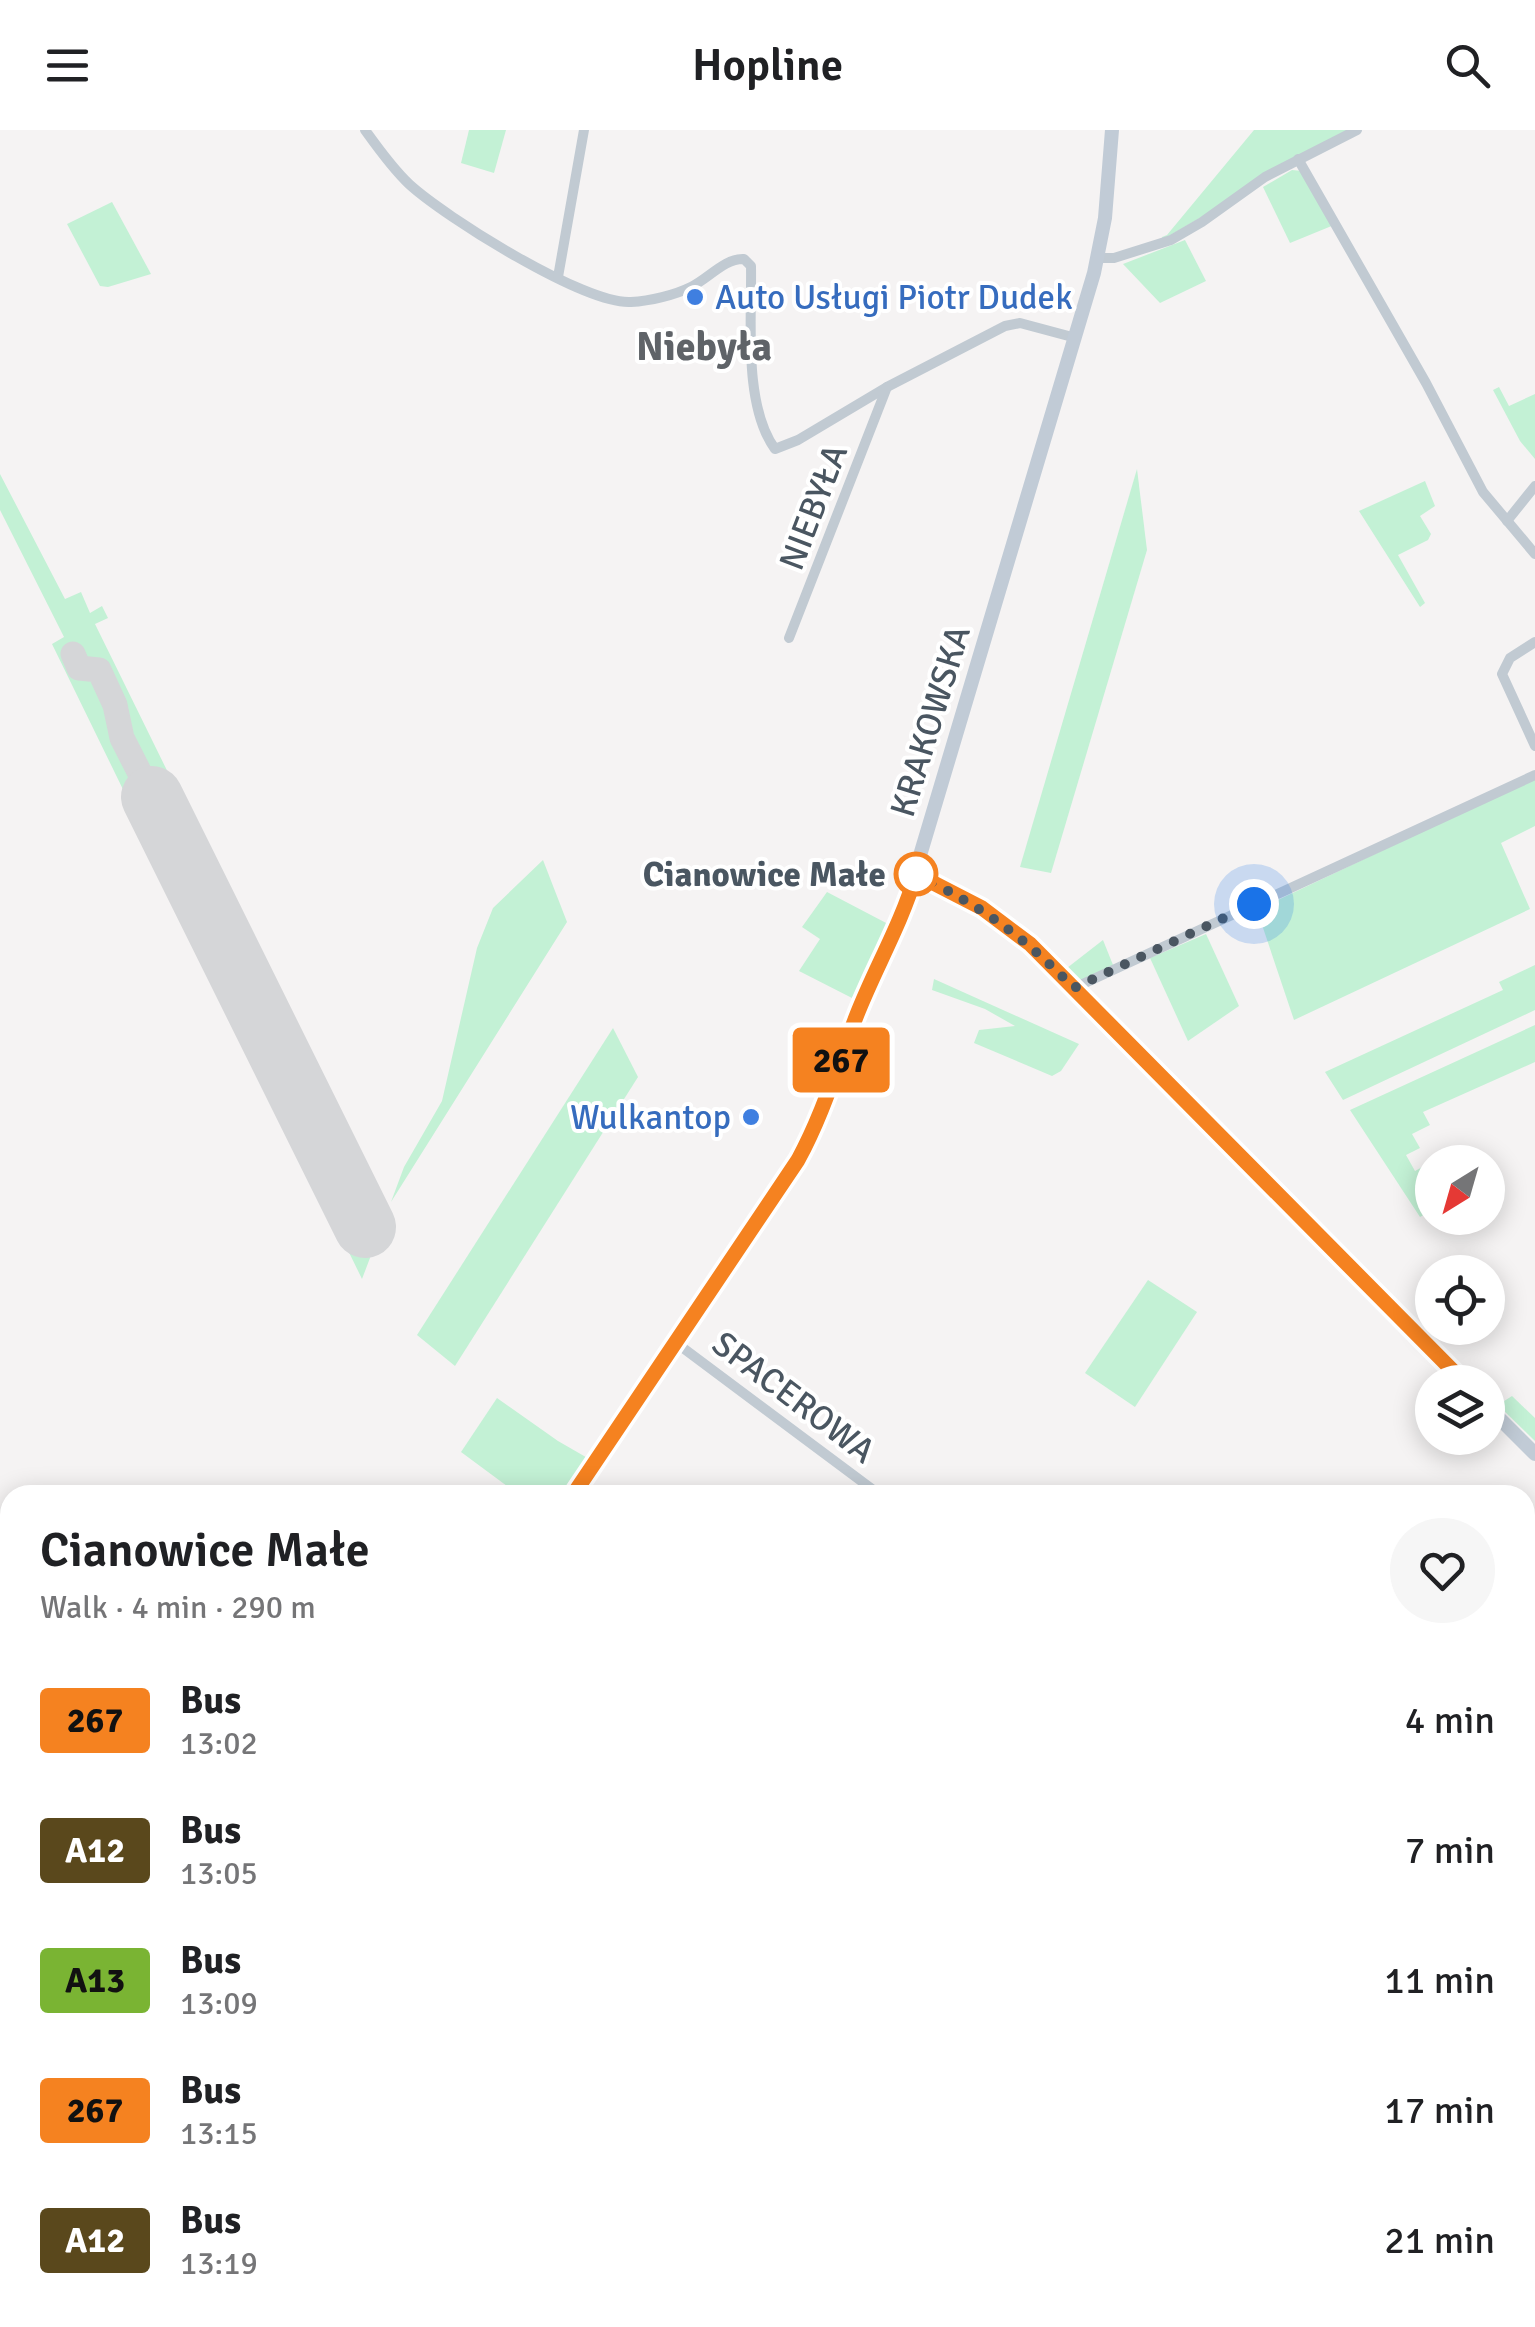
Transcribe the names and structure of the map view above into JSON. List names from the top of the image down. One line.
{"streets":{"main road":["KRAKOWSKA"],"street":["NIEBYŁA","SPACEROWA"]},"crossings":[["KRAKOWSKA","SPACEROWA"]],"districts":["Niebyła"],"places":["Auto Usługi Piotr Dudek","Cianowice Małe","Wulkantop"],"lines":["bus line 267"],"north":"bottom left","page":{"header":"Hopline","on_map":"267","heading":["Cianowice Małe","Walk · 4 min · 290 m"],"list":[{"mark":"267","name":"Bus","note":"13:02","value":"4 min"},{"mark":"A12","name":"Bus","note":"13:05","value":"7 min"},{"mark":"A13","name":"Bus","note":"13:09","value":"11 min"},{"mark":"267","name":"Bus","note":"13:15","value":"17 min"},{"mark":"A12","name":"Bus","note":"13:19","value":"21 min"}]}}
